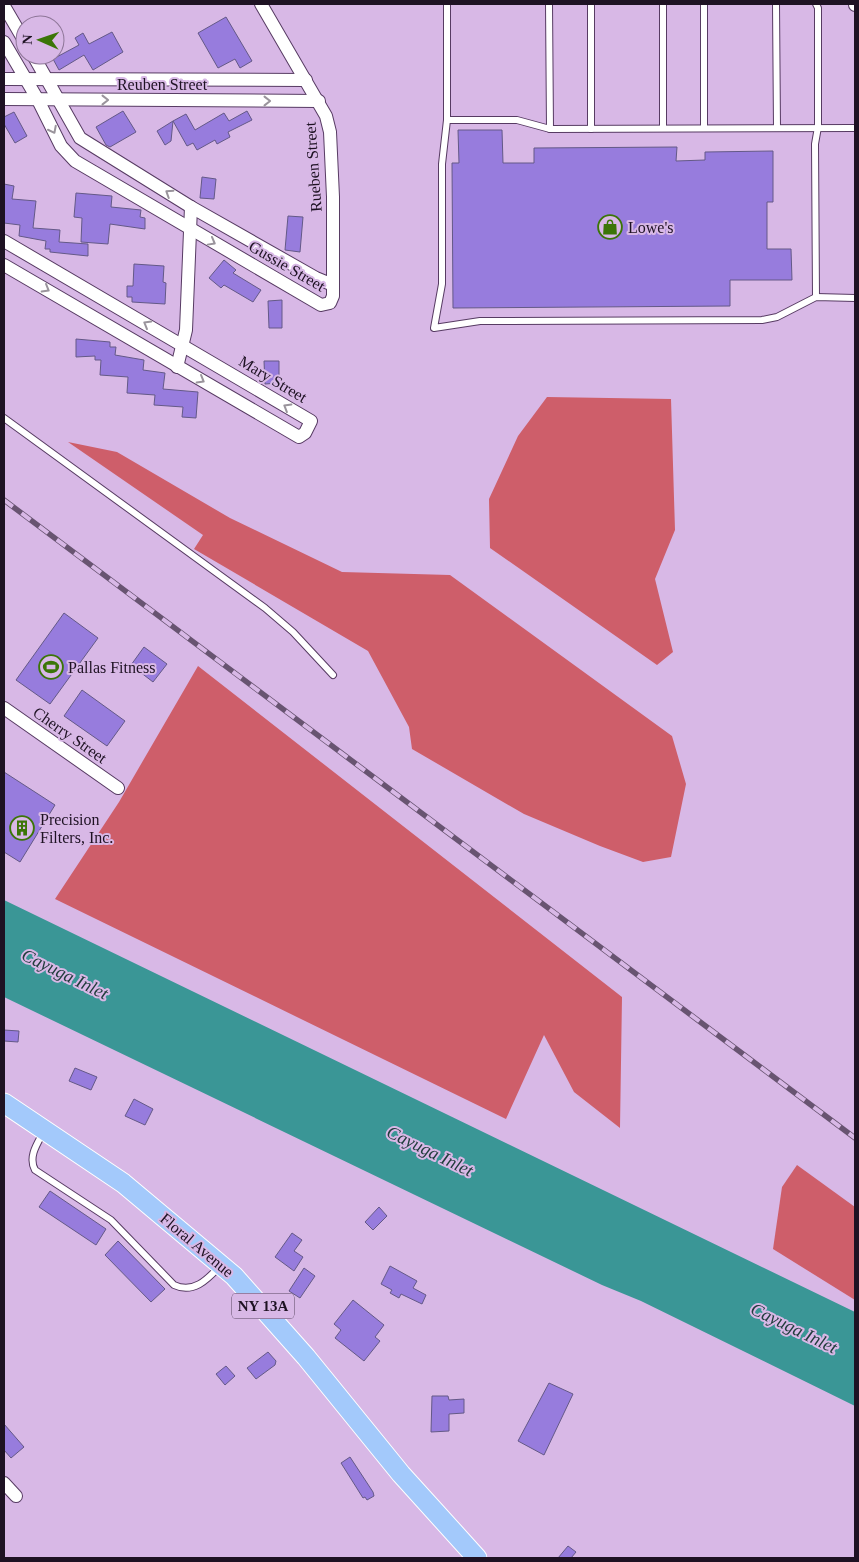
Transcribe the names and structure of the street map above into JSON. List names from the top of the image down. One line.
{"streets":{"main road":["Floral Avenue","NY 13A"],"street":["Reuben Street","Rueben Street","Gussie Street","Mary Street","Cherry Street"]},"crossings":[["Reuben Street","Rueben Street"],["Reuben Street","Gussie Street"],["Rueben Street","Gussie Street"]],"water":["Cayuga Inlet"],"places":{"shop":["Lowe's"],"sports":["Pallas Fitness"],"building":["Precision Filters, Inc."]},"north":"left"}
